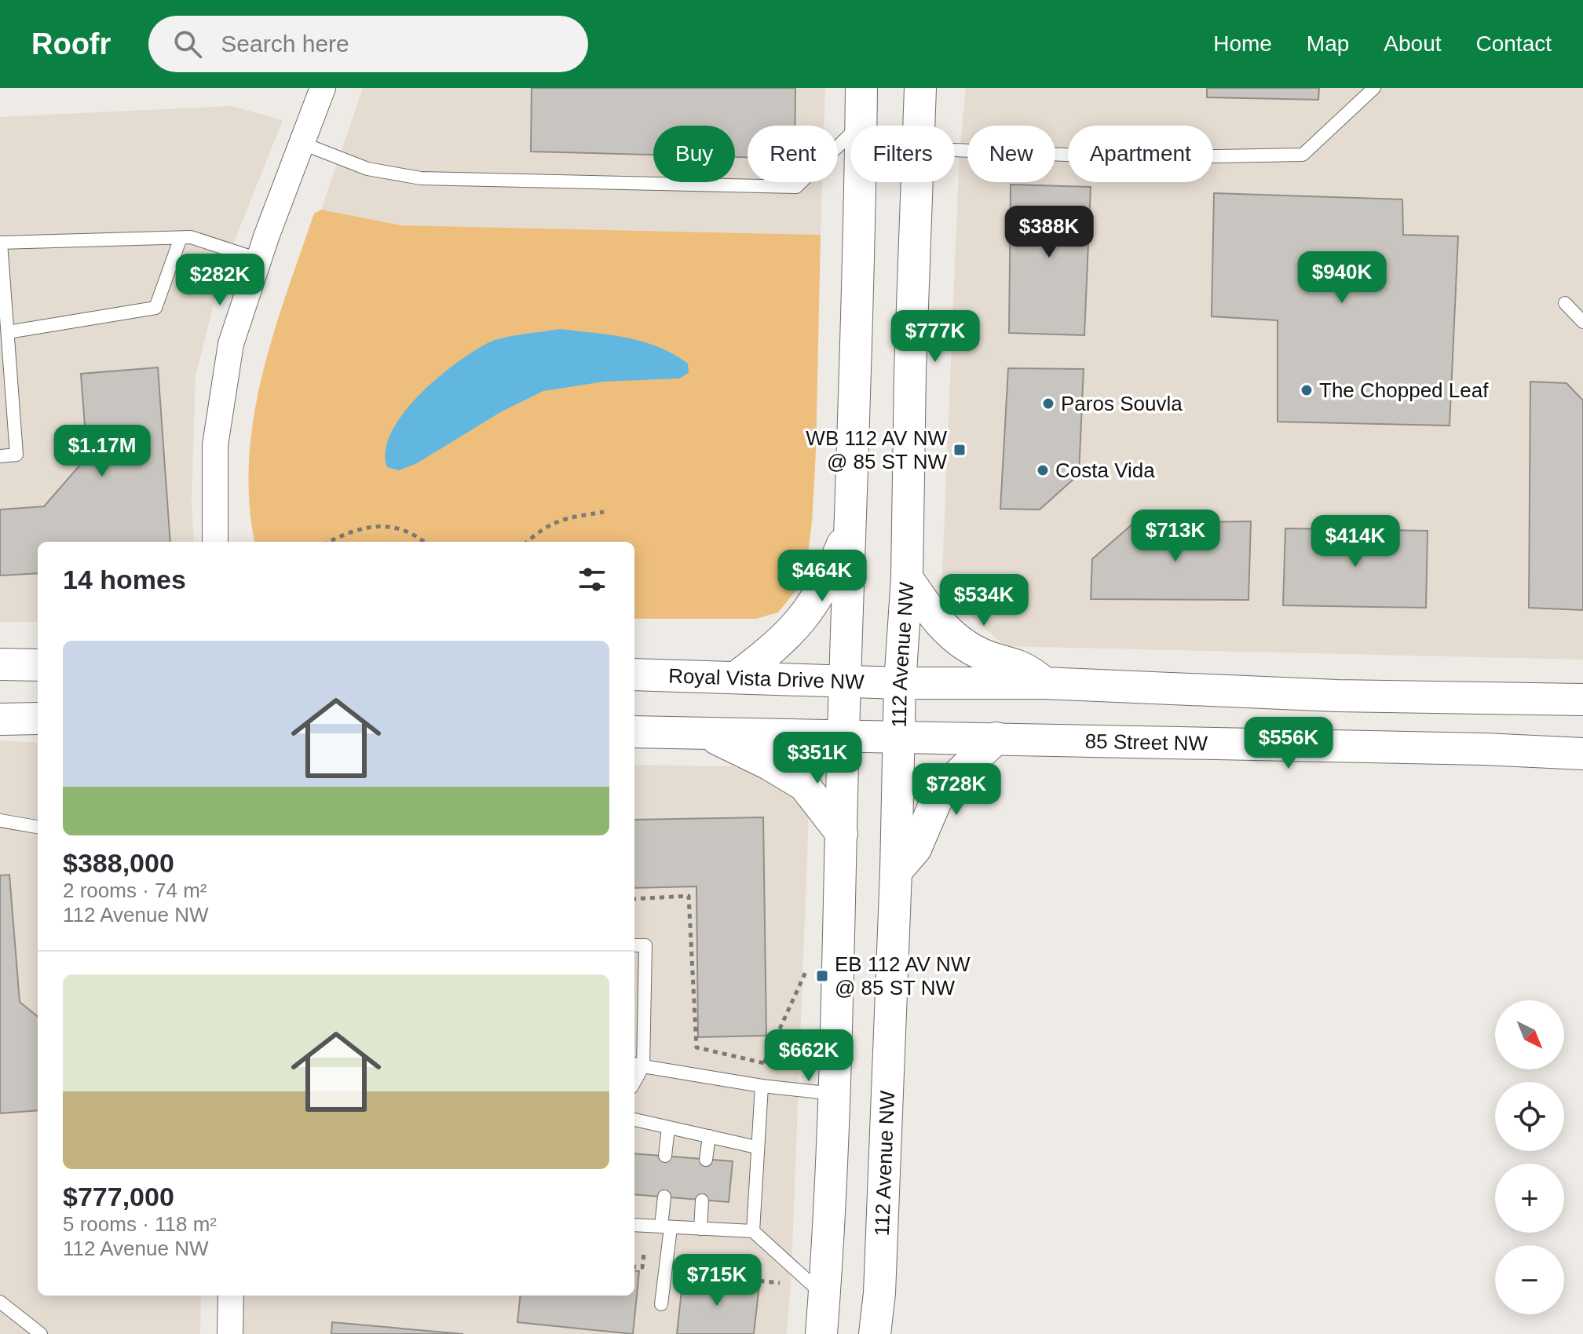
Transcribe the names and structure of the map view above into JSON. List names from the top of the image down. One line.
{"streets":{"street":["112 Avenue NW","Royal Vista Drive NW","85 Street NW"]},"crossings":[["112 Avenue NW","Royal Vista Drive NW"],["112 Avenue NW","85 Street NW"]],"places":{"other":["The Chopped Leaf","Paros Souvla","Costa Vida"],"transit":["WB 112 AV NW @ 85 ST NW","EB 112 AV NW @ 85 ST NW"]},"north":"bottom right","page":{"header":"Roofr","search":"Search here","nav":["Home","Map","About","Contact"],"chip":["Buy","Rent","Filters","New","Apartment"],"price":["$388K","$940K","$282K","$777K","$1.17M","$713K","$414K","$464K","$534K","$556K","$351K","$728K","$662K","$715K"],"heading":"14 homes","list":[{"name":"$388,000","note":"2 rooms · 74 m² · 112 Avenue NW"},{"name":"$777,000","note":"5 rooms · 118 m² · 112 Avenue NW"}],"map_buttons":["+","−"]}}
